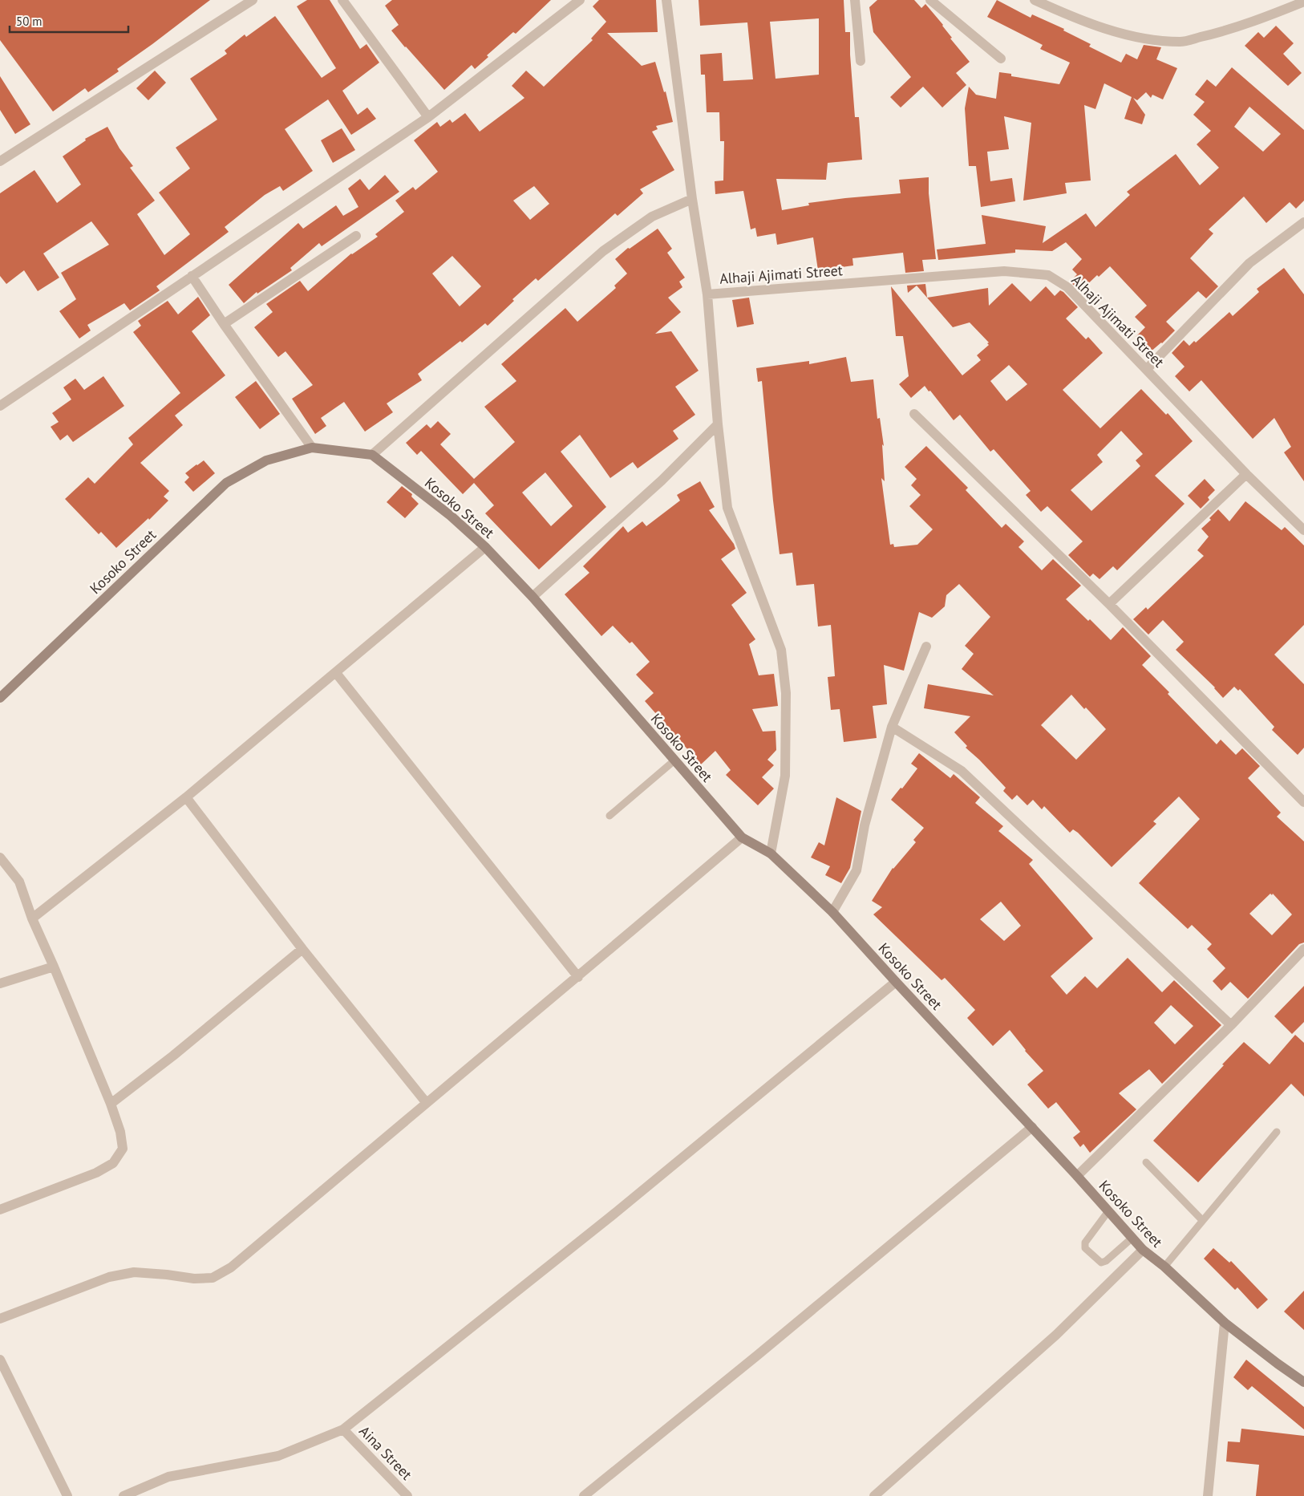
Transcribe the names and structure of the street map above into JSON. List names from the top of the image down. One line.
{"streets":{"street":["Alhaji Ajimati Street","Kosoko Street","Aina Street"]},"scale_bar":"50 m"}
